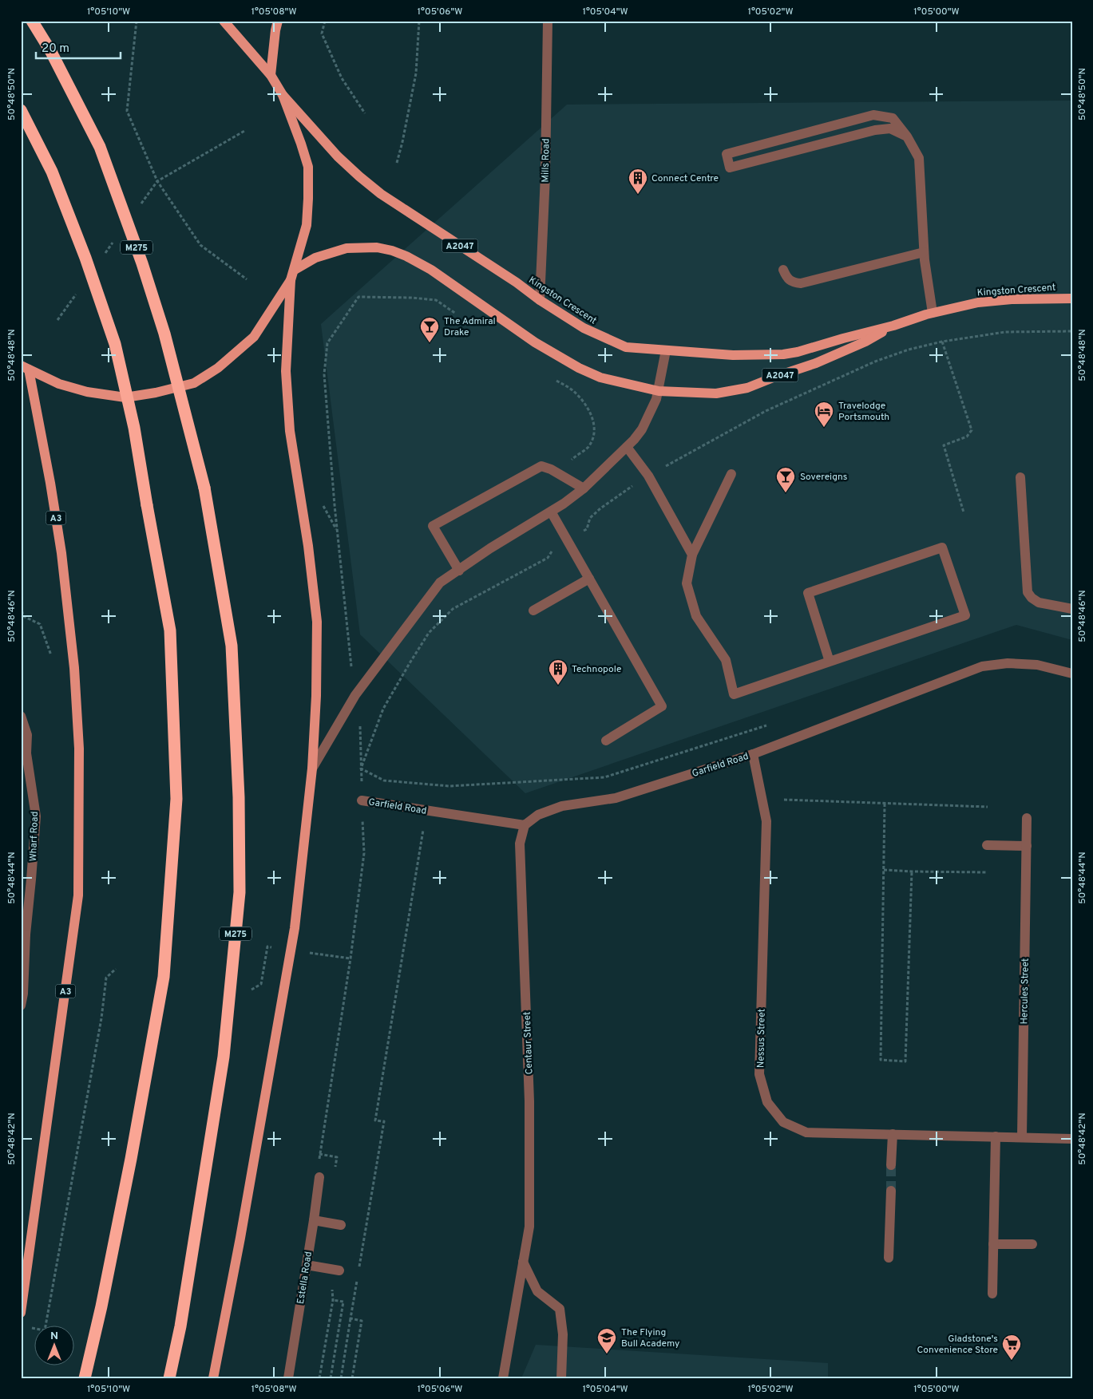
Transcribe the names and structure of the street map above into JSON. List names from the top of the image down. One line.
{"streets":{"highway":["M275"],"main road":["A2047","Kingston Crescent","A3"],"street":["Mills Road","Garfield Road","Wharf Road","Hercules Street","Nessus Street","Centaur Street","Estella Road"]},"crossings":[["Mills Road","Kingston Crescent"],["Garfield Road","Nessus Street"],["Garfield Road","Centaur Street"],["Hercules Street","Nessus Street"]],"places":{"building":["Connect Centre","Technopole"],"bar":["The Admiral Drake","Sovereigns"],"hotel":["Travelodge Portsmouth"],"school or university":["The Flying Bull Academy"],"supermarket":["Gladstone's Convenience Store"]},"scale_bar":"20 m","north":"top","coordinates":["1°05'10\"W","1°05'08\"W","1°05'06\"W","1°05'04\"W","1°05'02\"W","1°05'00\"W","50°48'50\"N","50°48'48\"N","50°48'46\"N","50°48'44\"N","50°48'42\"N"]}
